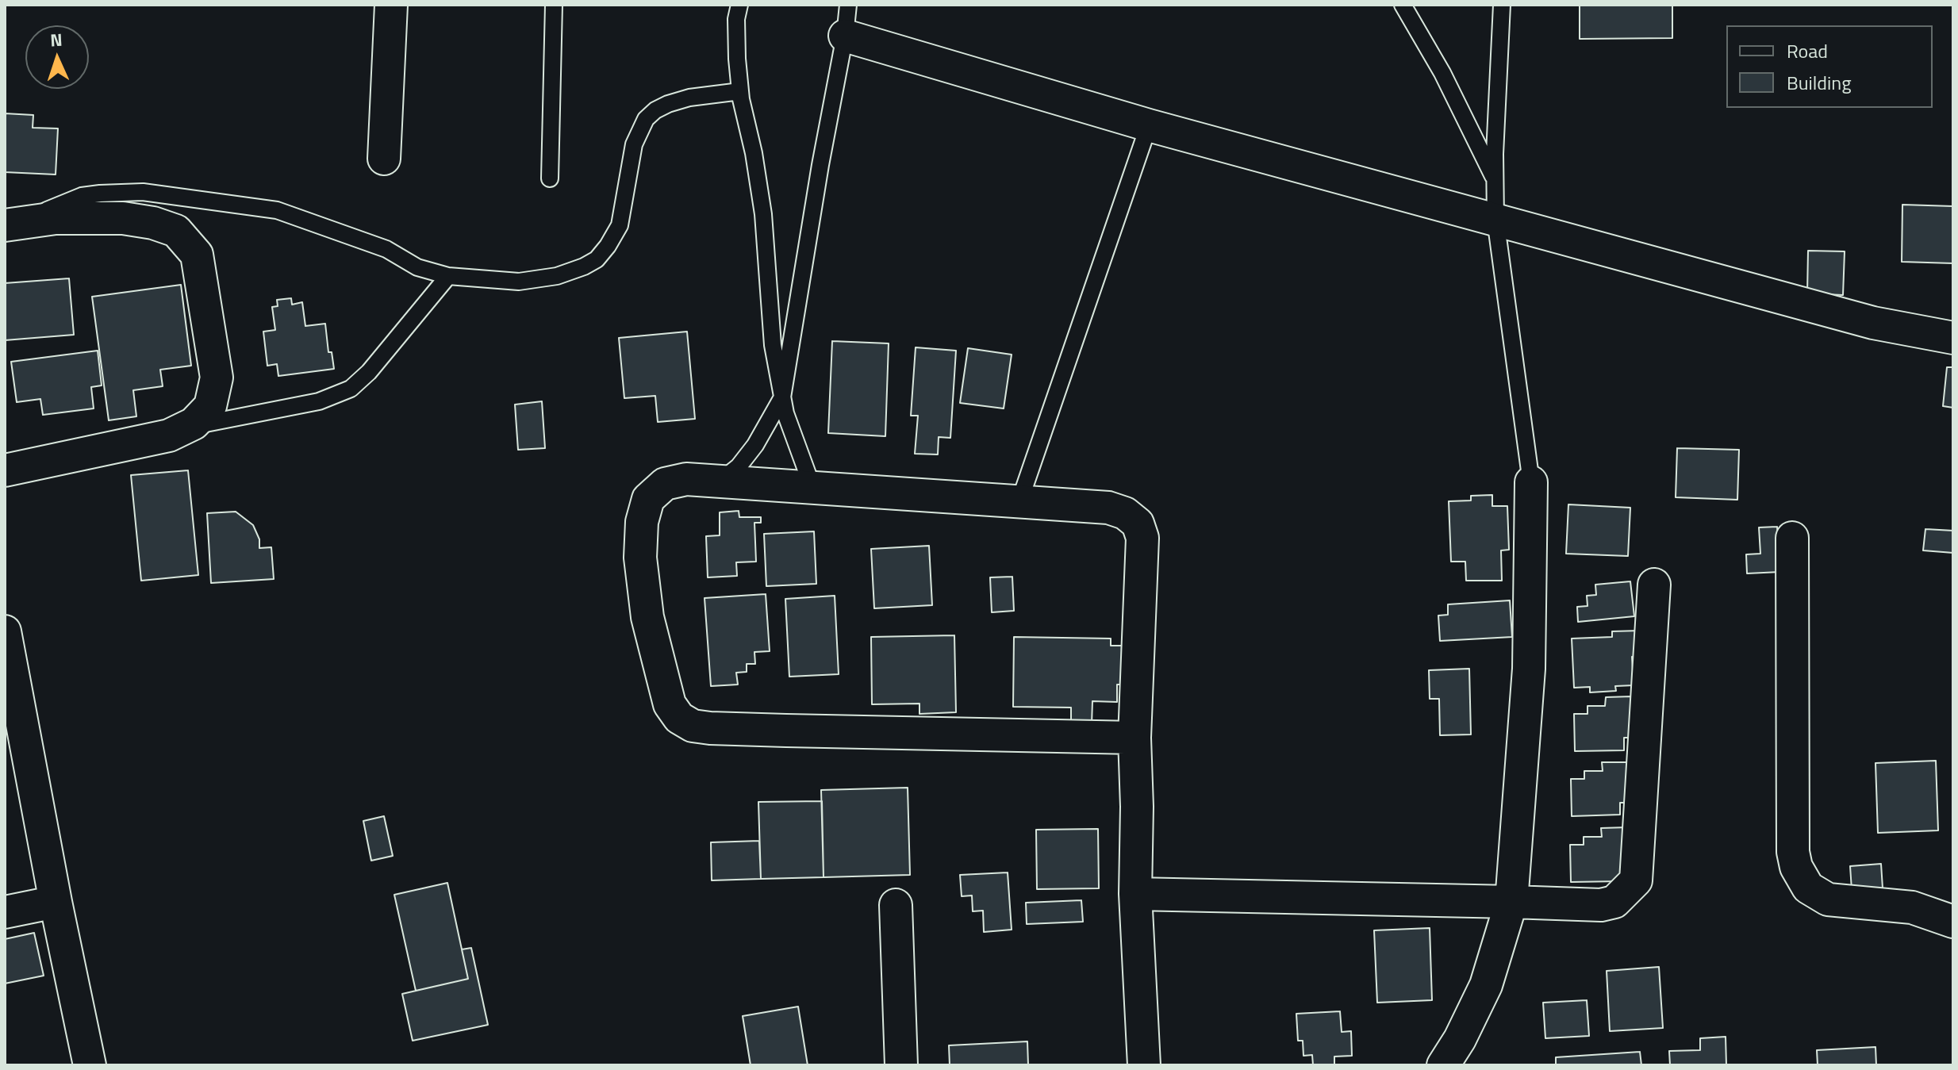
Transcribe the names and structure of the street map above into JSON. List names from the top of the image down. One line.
{"legend":["Road","Building"],"north":"top"}
